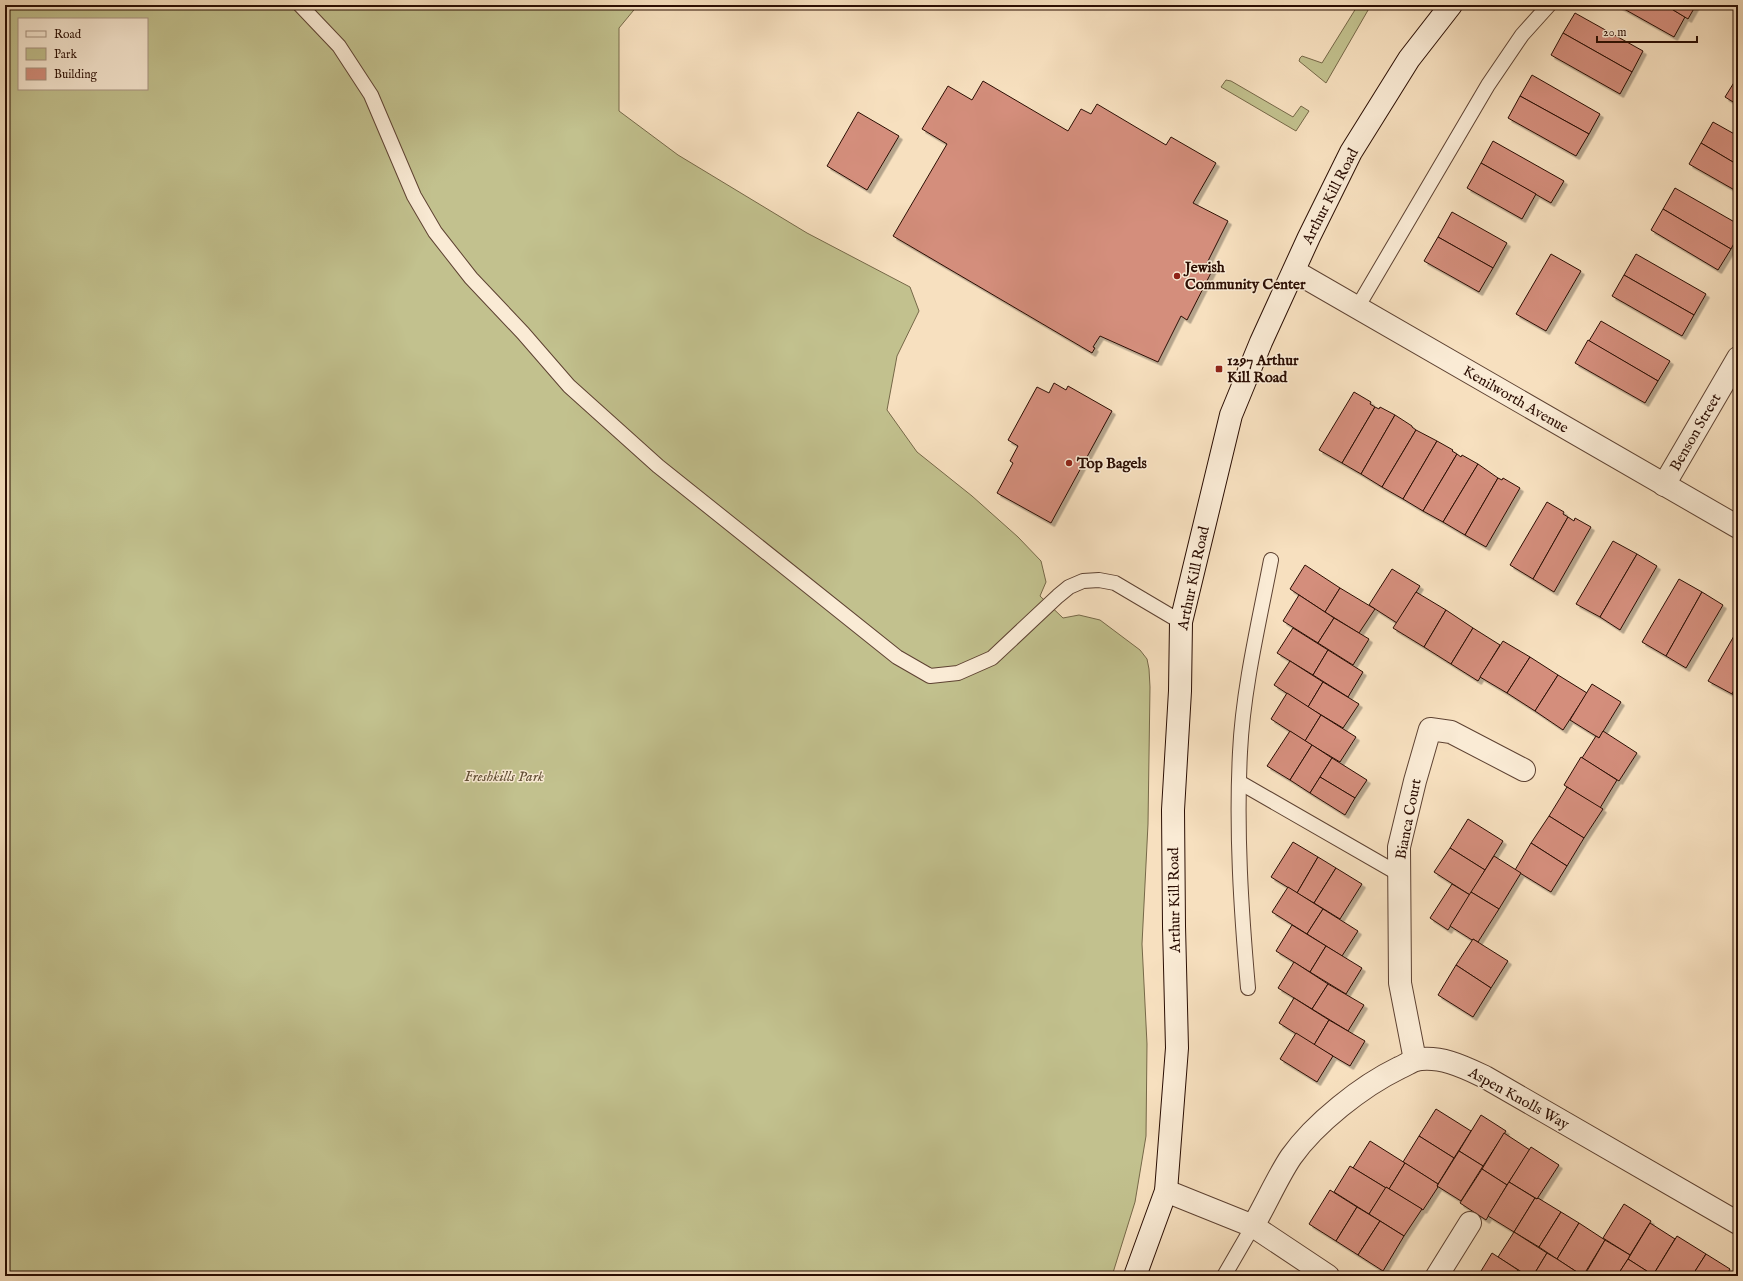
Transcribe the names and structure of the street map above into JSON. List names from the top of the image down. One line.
{"streets":{"street":["Arthur Kill Road","Kenilworth Avenue","Benson Street","Bianca Court","Aspen Knolls Way"]},"crossings":[["Arthur Kill Road","Kenilworth Avenue"],["Kenilworth Avenue","Benson Street"],["Bianca Court","Aspen Knolls Way"]],"parks":["Freshkills Park"],"places":{"other":["Jewish Community Center","Top Bagels"],"transit":["1297 Arthur Kill Road"]},"legend":["Road","Park","Building"],"scale_bar":"20 m"}
